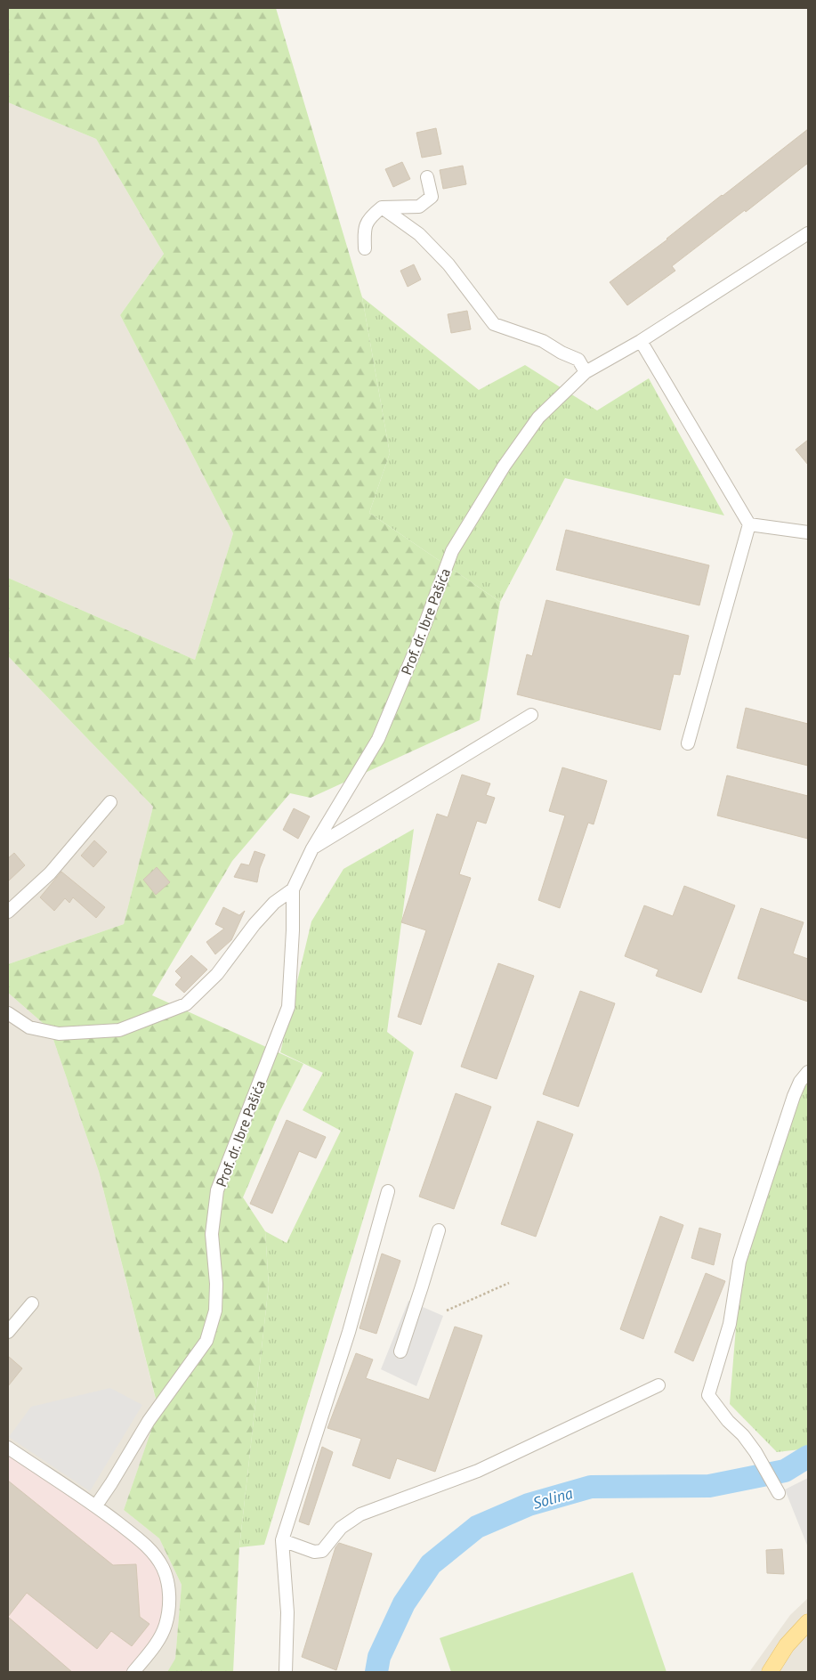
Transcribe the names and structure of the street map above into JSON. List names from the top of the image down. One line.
{"streets":{"street":["Prof. dr. Ibre Pašića"]},"water":["Solina"]}
